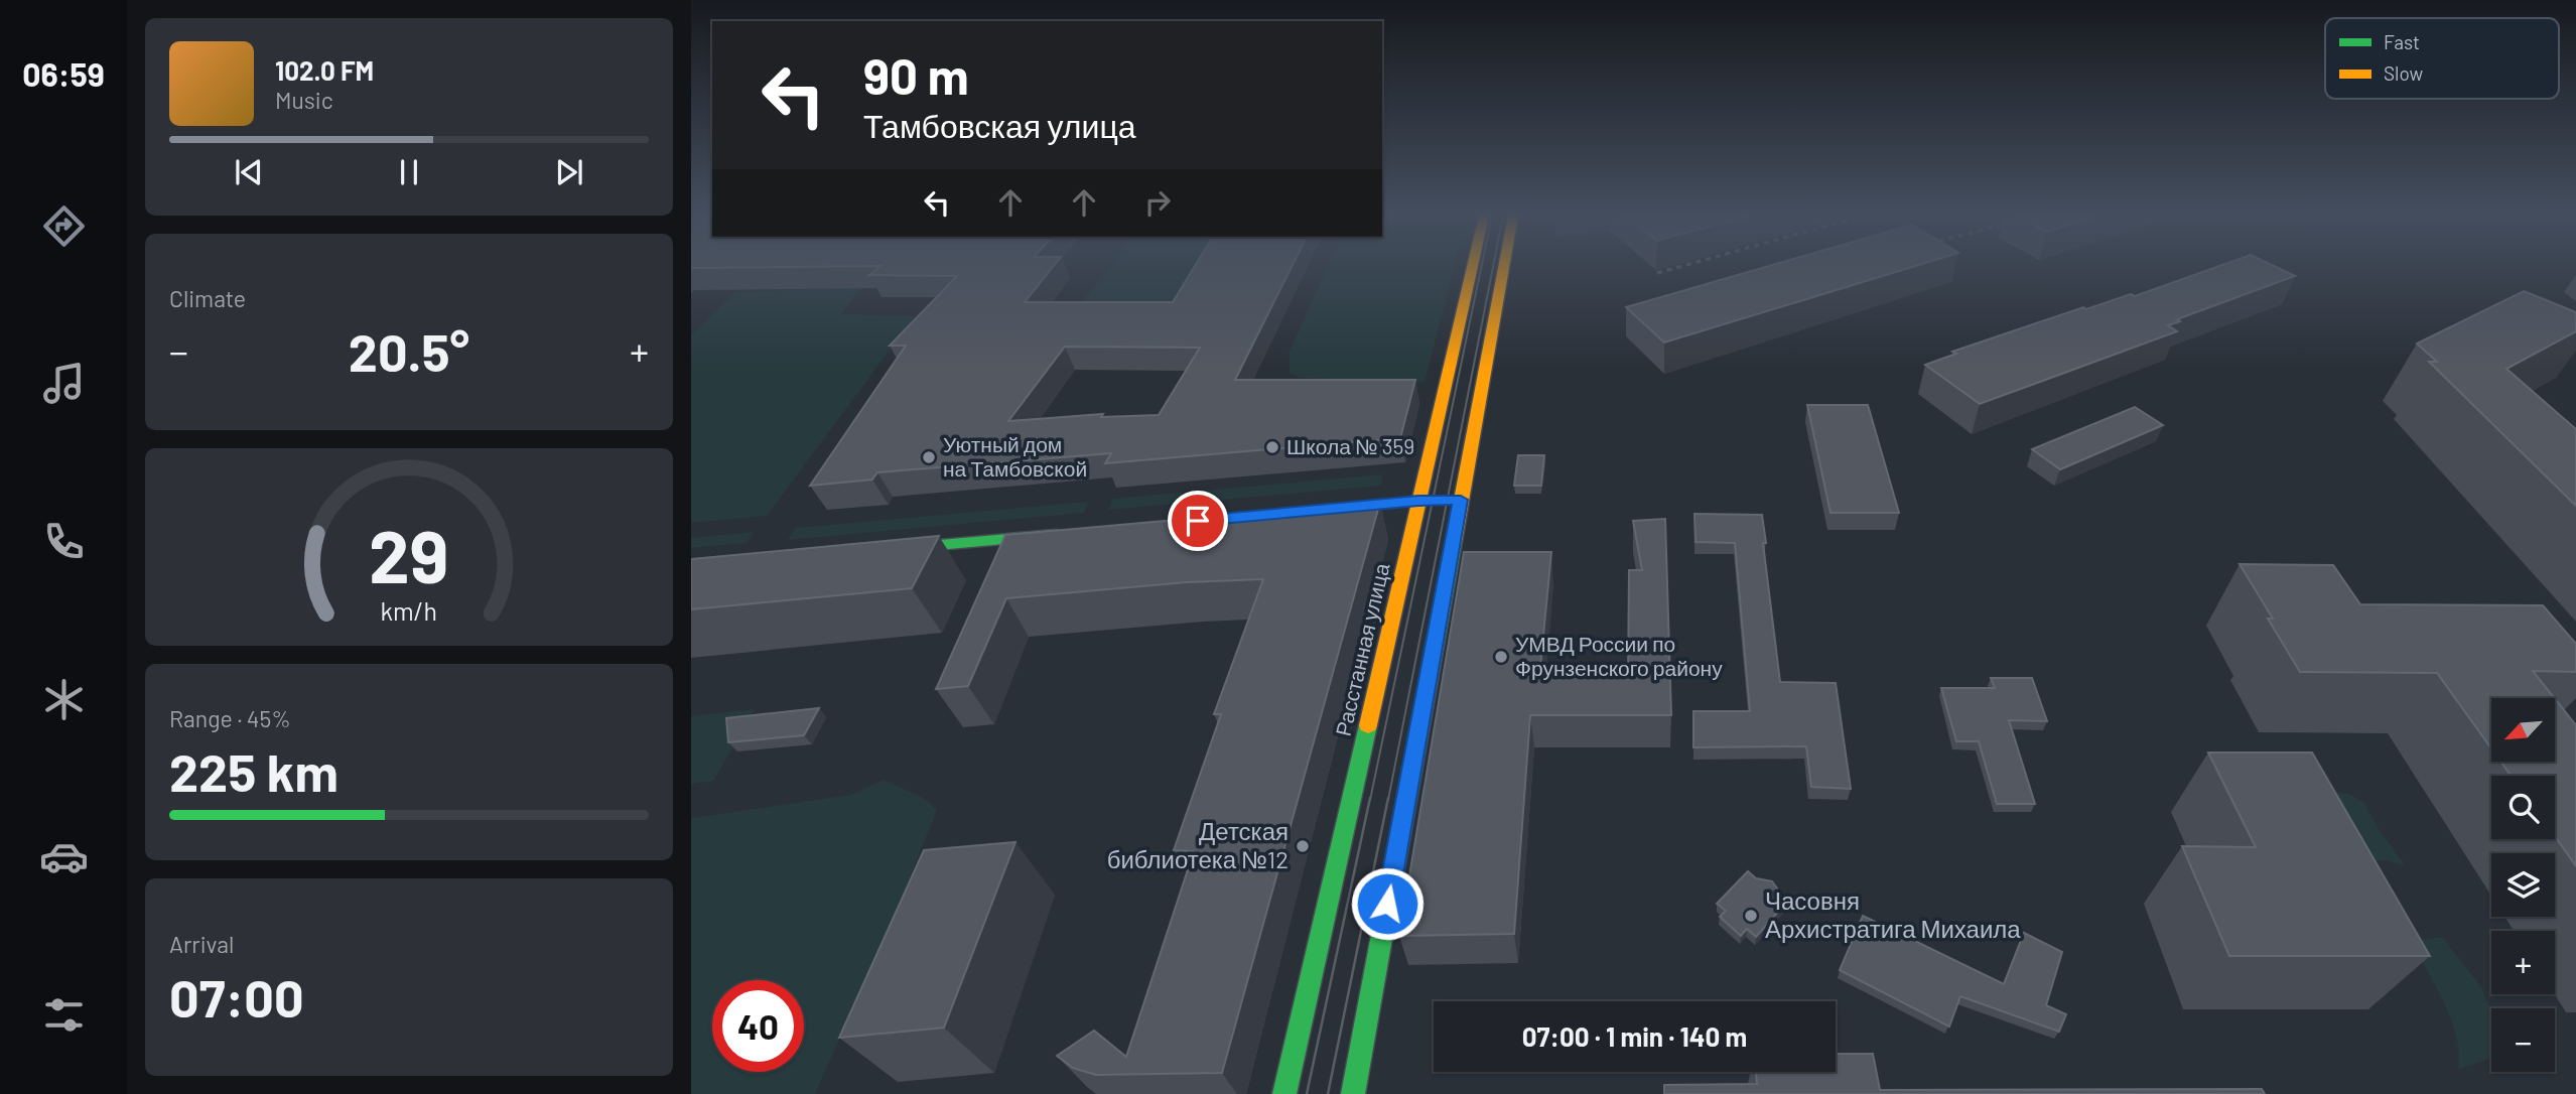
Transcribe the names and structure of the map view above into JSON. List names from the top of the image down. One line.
{"streets":{"street":["Расстанная улица"]},"places":["Школа № 359","Уютный дом на Тамбовской","УМВД России по Фрунзенского району","Детская библиотека №12","Часовня Архистратига Михаила"],"legend":["Fast","Slow"],"north":"bottom left","page":{"tabs":"06:59","turn":["90 m","Тамбовская улица"],"song":["102.0 FM","Music"],"tile":["Climate",["Range · 45%","225 km"],["Arrival","07:00"]],"heat":["−","20.5°","+"],"map_buttons":["+","−"],"limit":"40","trip":"07:00 · 1 min · 140 m","gauge":["29","km/h"]}}
